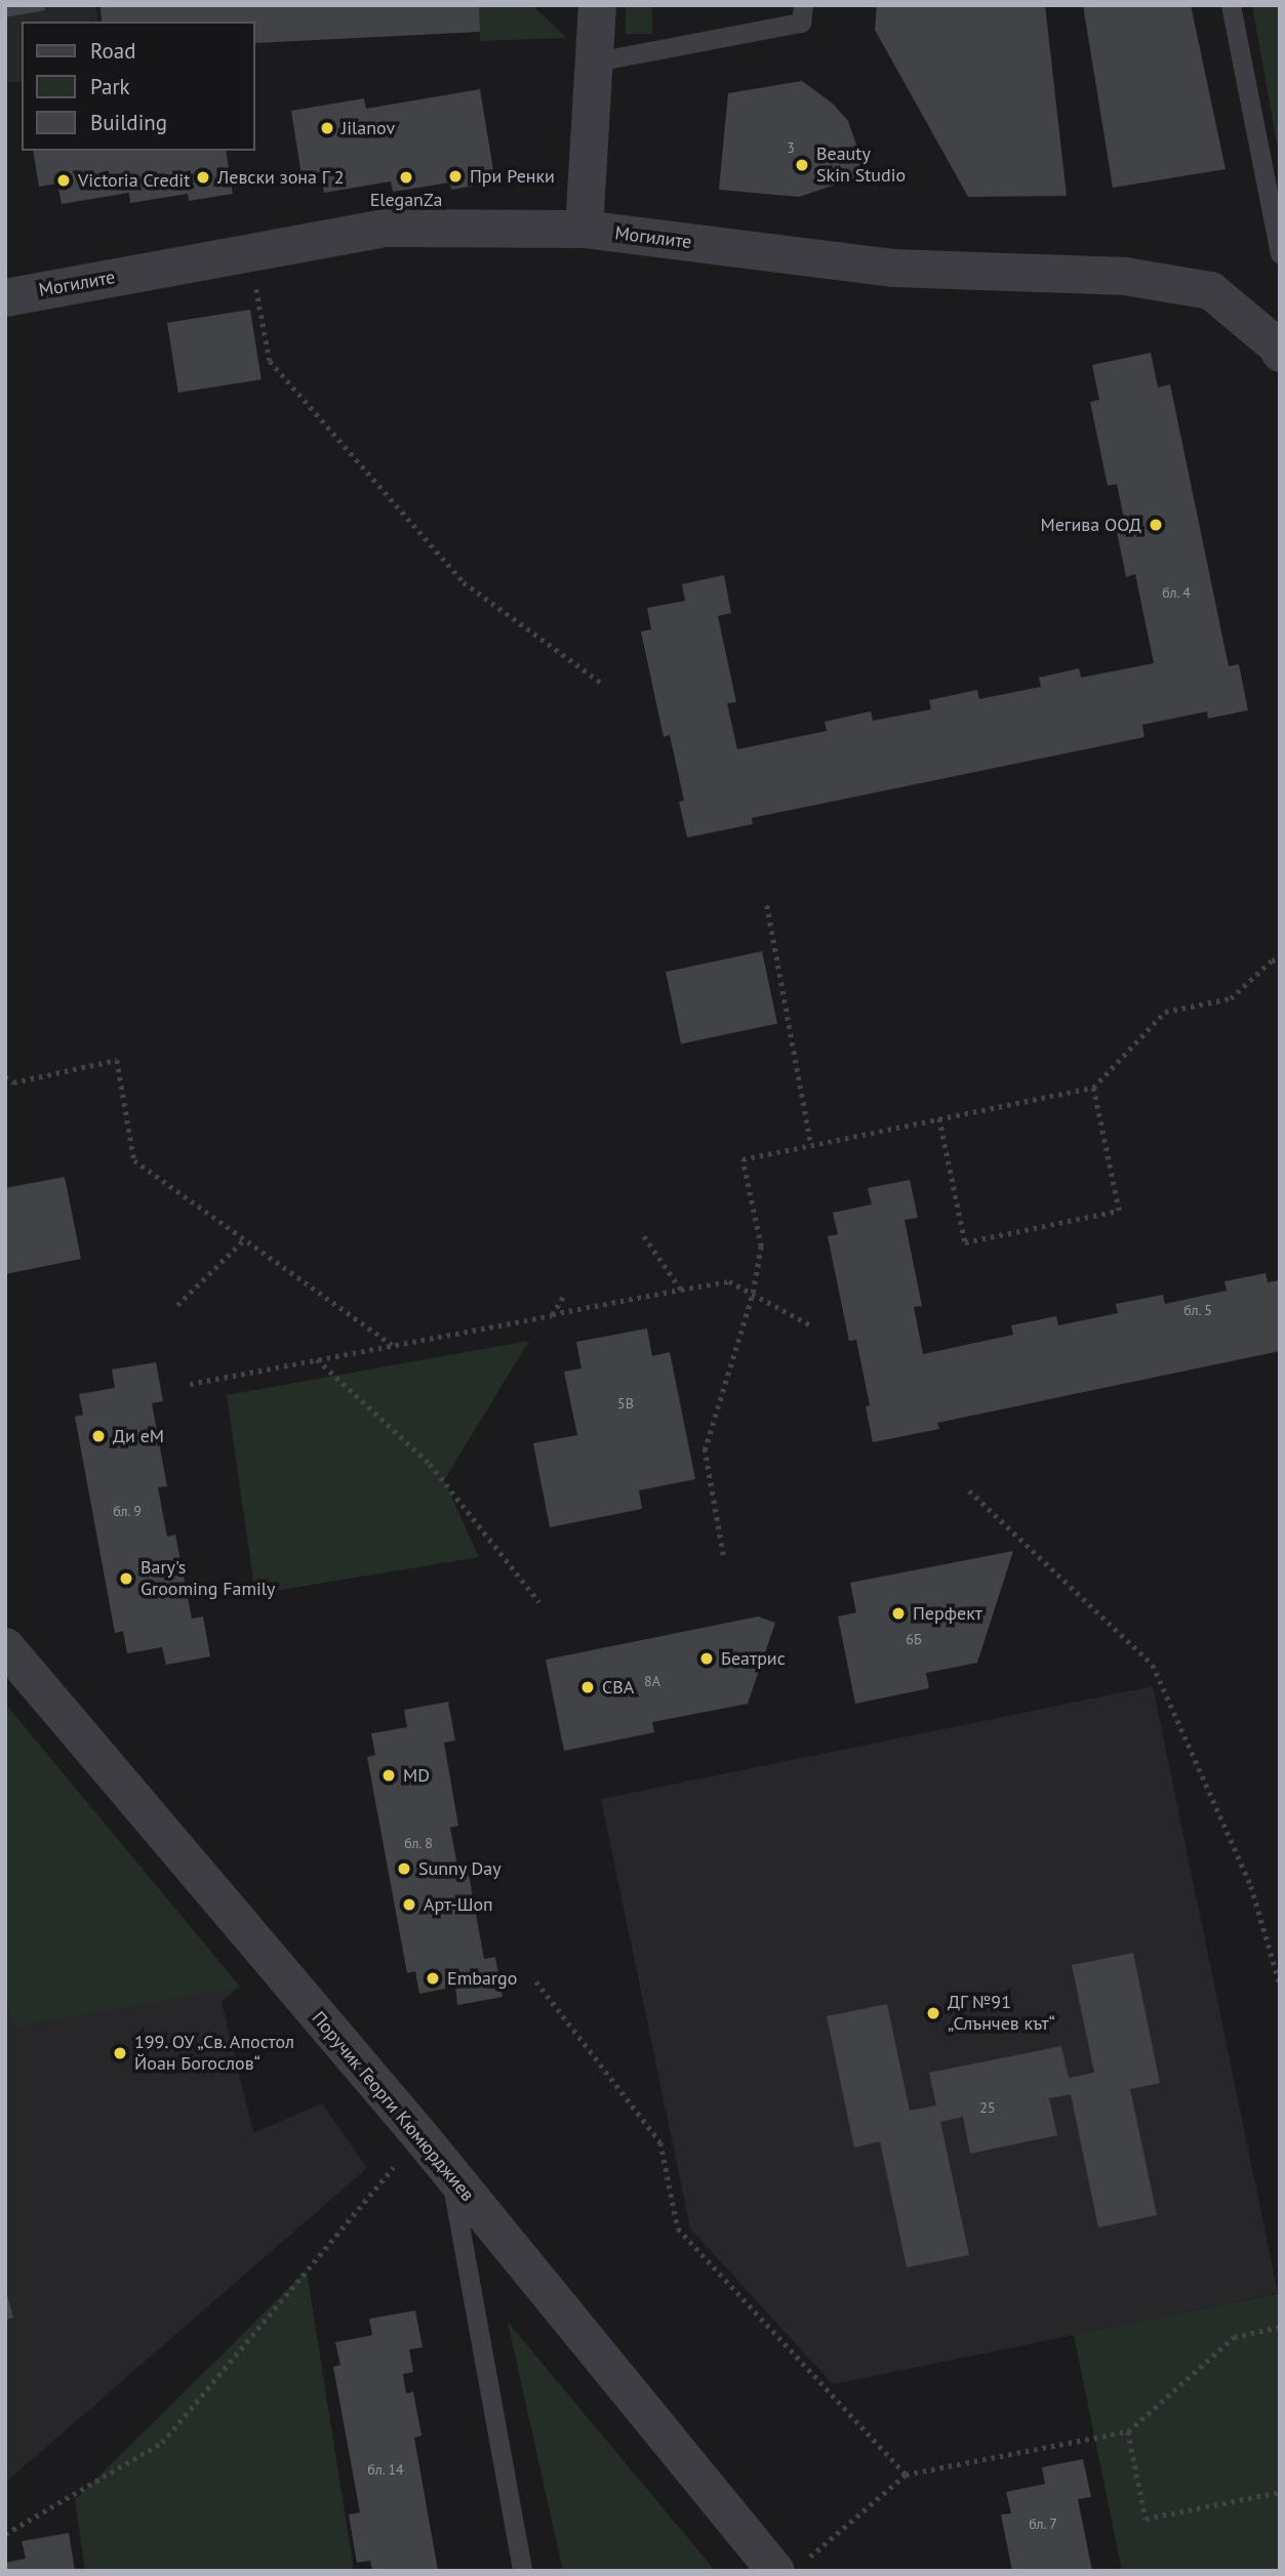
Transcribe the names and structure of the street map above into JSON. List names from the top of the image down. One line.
{"streets":{"street":["Могилите","Поручик Георги Кюмюрджиев"]},"places":["Jilanov","Beauty Skin Studio","При Ренки","Левски зона Г 2","EleganZa","Victoria Credit","Мегива ООД","Ди еМ","Bary's Grooming Family","Перфект","Беатрис","CBA","MD","Sunny Day","Арт-Шоп","Embargo","ДГ №91 „Слънчев кът“","199. ОУ „Св. Апостол Йоан Богослов“"],"house_numbers":["3","бл. 4","бл. 5","5В","бл. 9","6Б","8А","бл. 8","25","бл. 14","бл. 7"],"legend":["Road","Park","Building"]}
